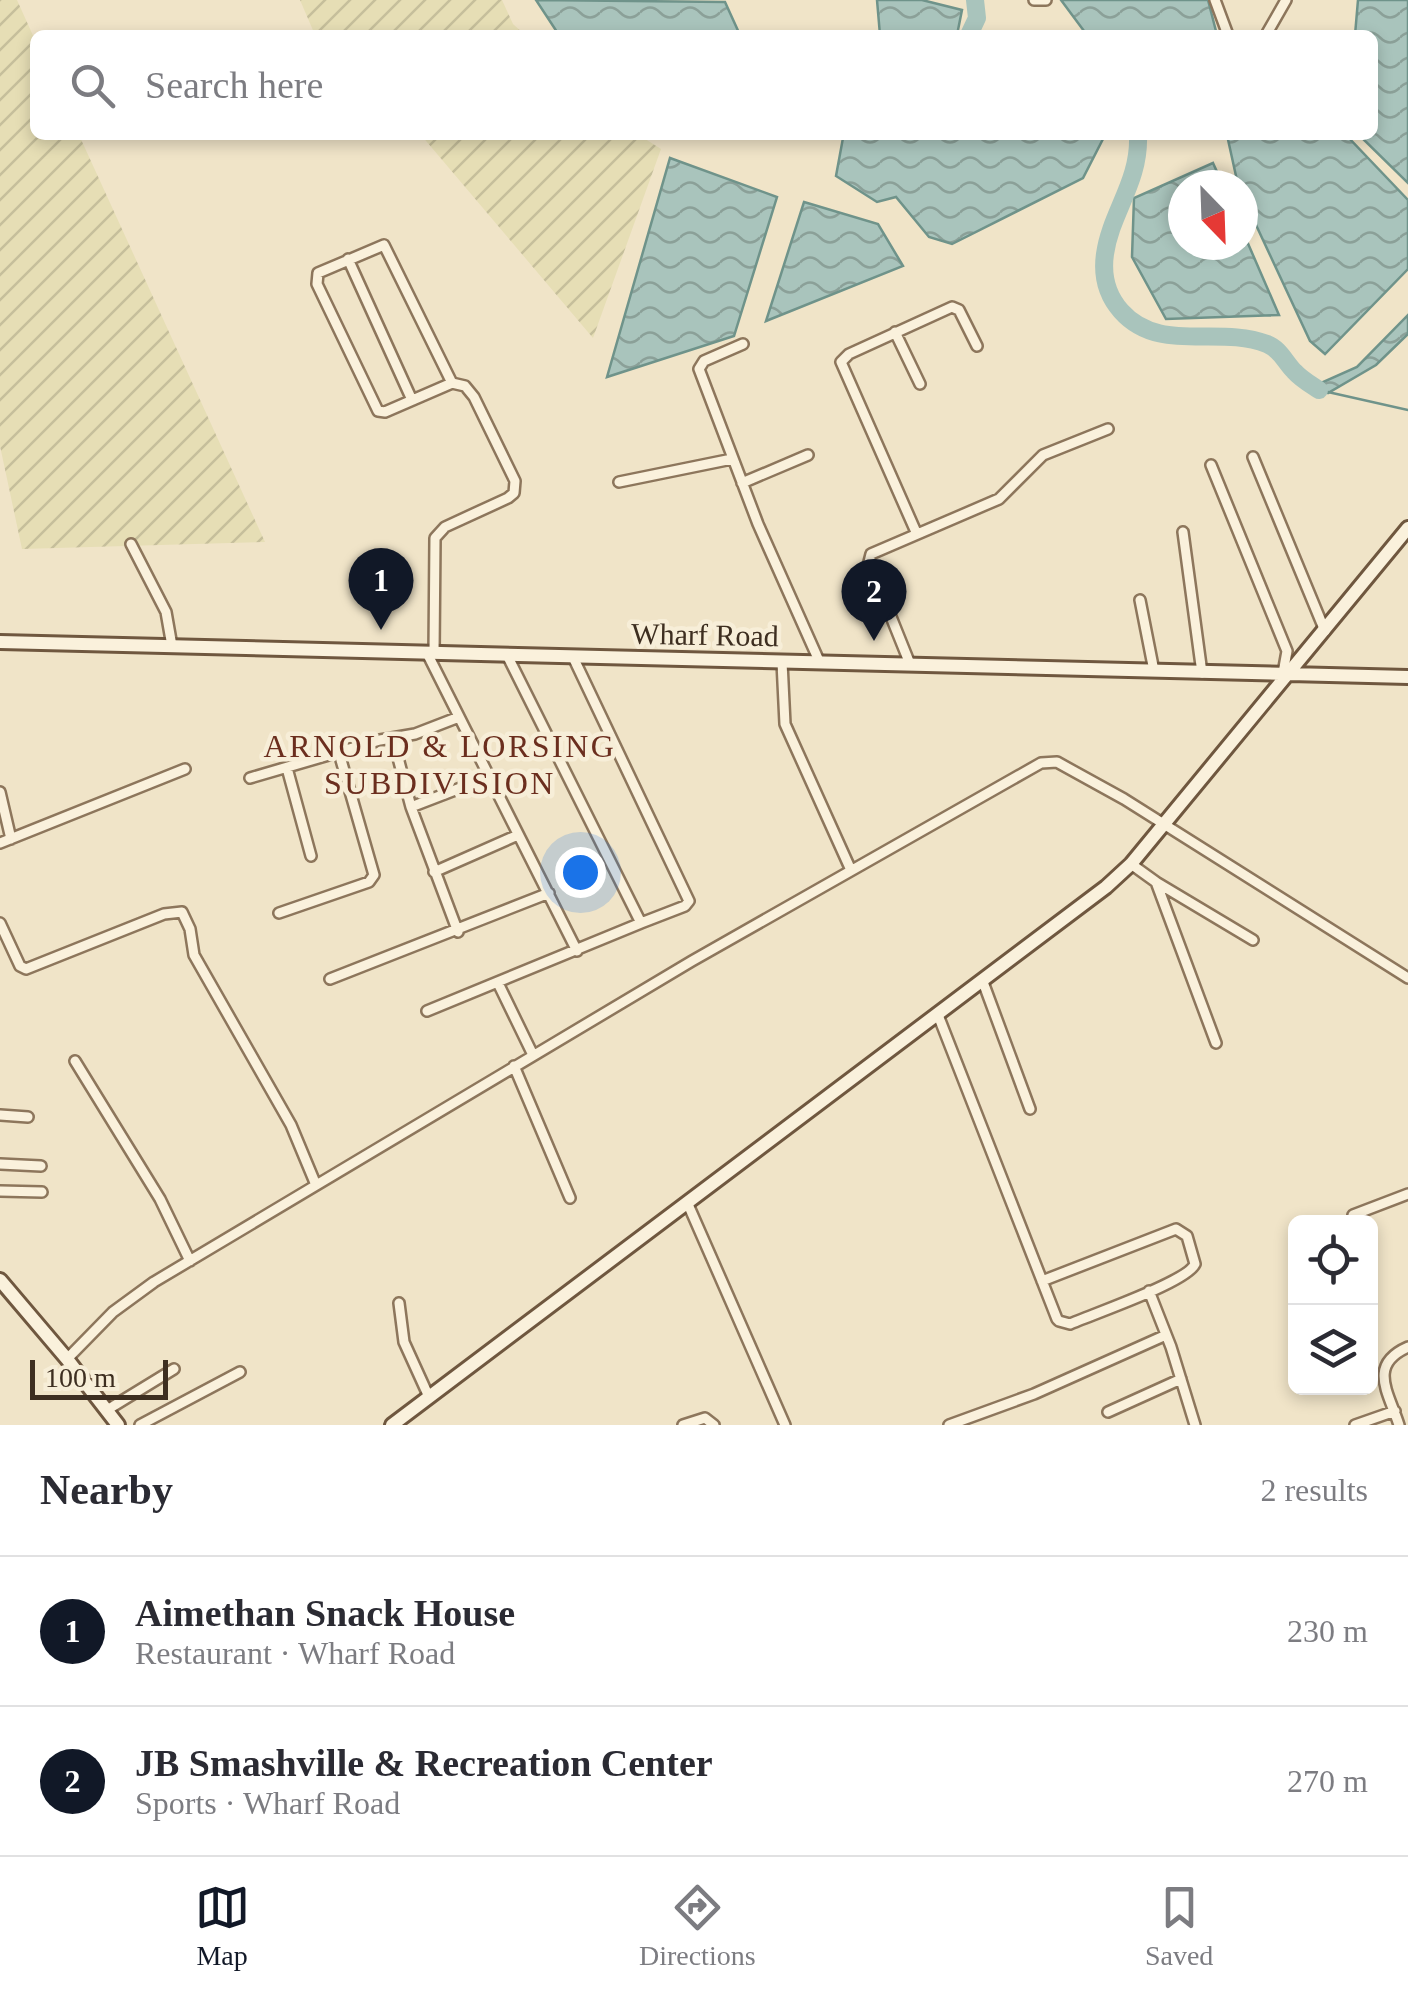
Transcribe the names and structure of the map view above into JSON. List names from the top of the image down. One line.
{"streets":{"street":["Wharf Road"]},"districts":["ARNOLD & LORSING SUBDIVISION"],"scale_bar":"100 m","north":"bottom right","page":{"search":"Search here","pins":["1","2"],"scale":"100 m","heading":["Nearby","2 results"],"list":[{"mark":"1","name":"Aimethan Snack House","note":"Restaurant · Wharf Road","value":"230 m"},{"mark":"2","name":"JB Smashville & Recreation Center","note":"Sports · Wharf Road","value":"270 m"}],"nav":["Map","Directions","Saved"]}}
